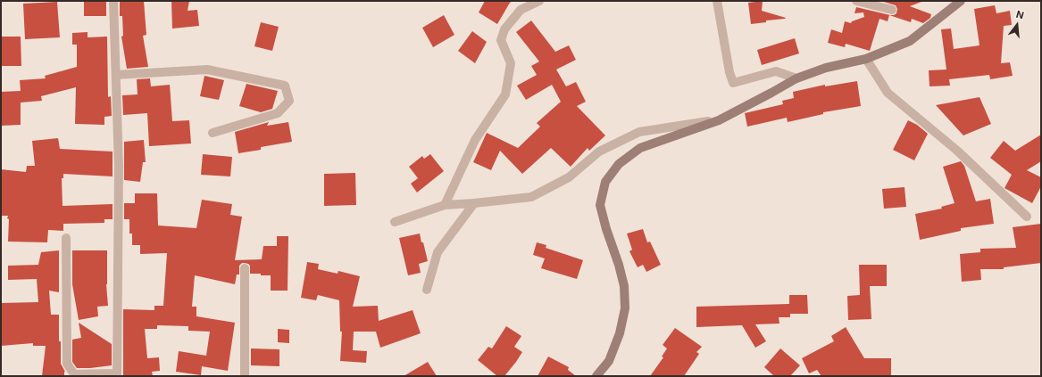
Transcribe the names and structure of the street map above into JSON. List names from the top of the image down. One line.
{"north":"top"}
